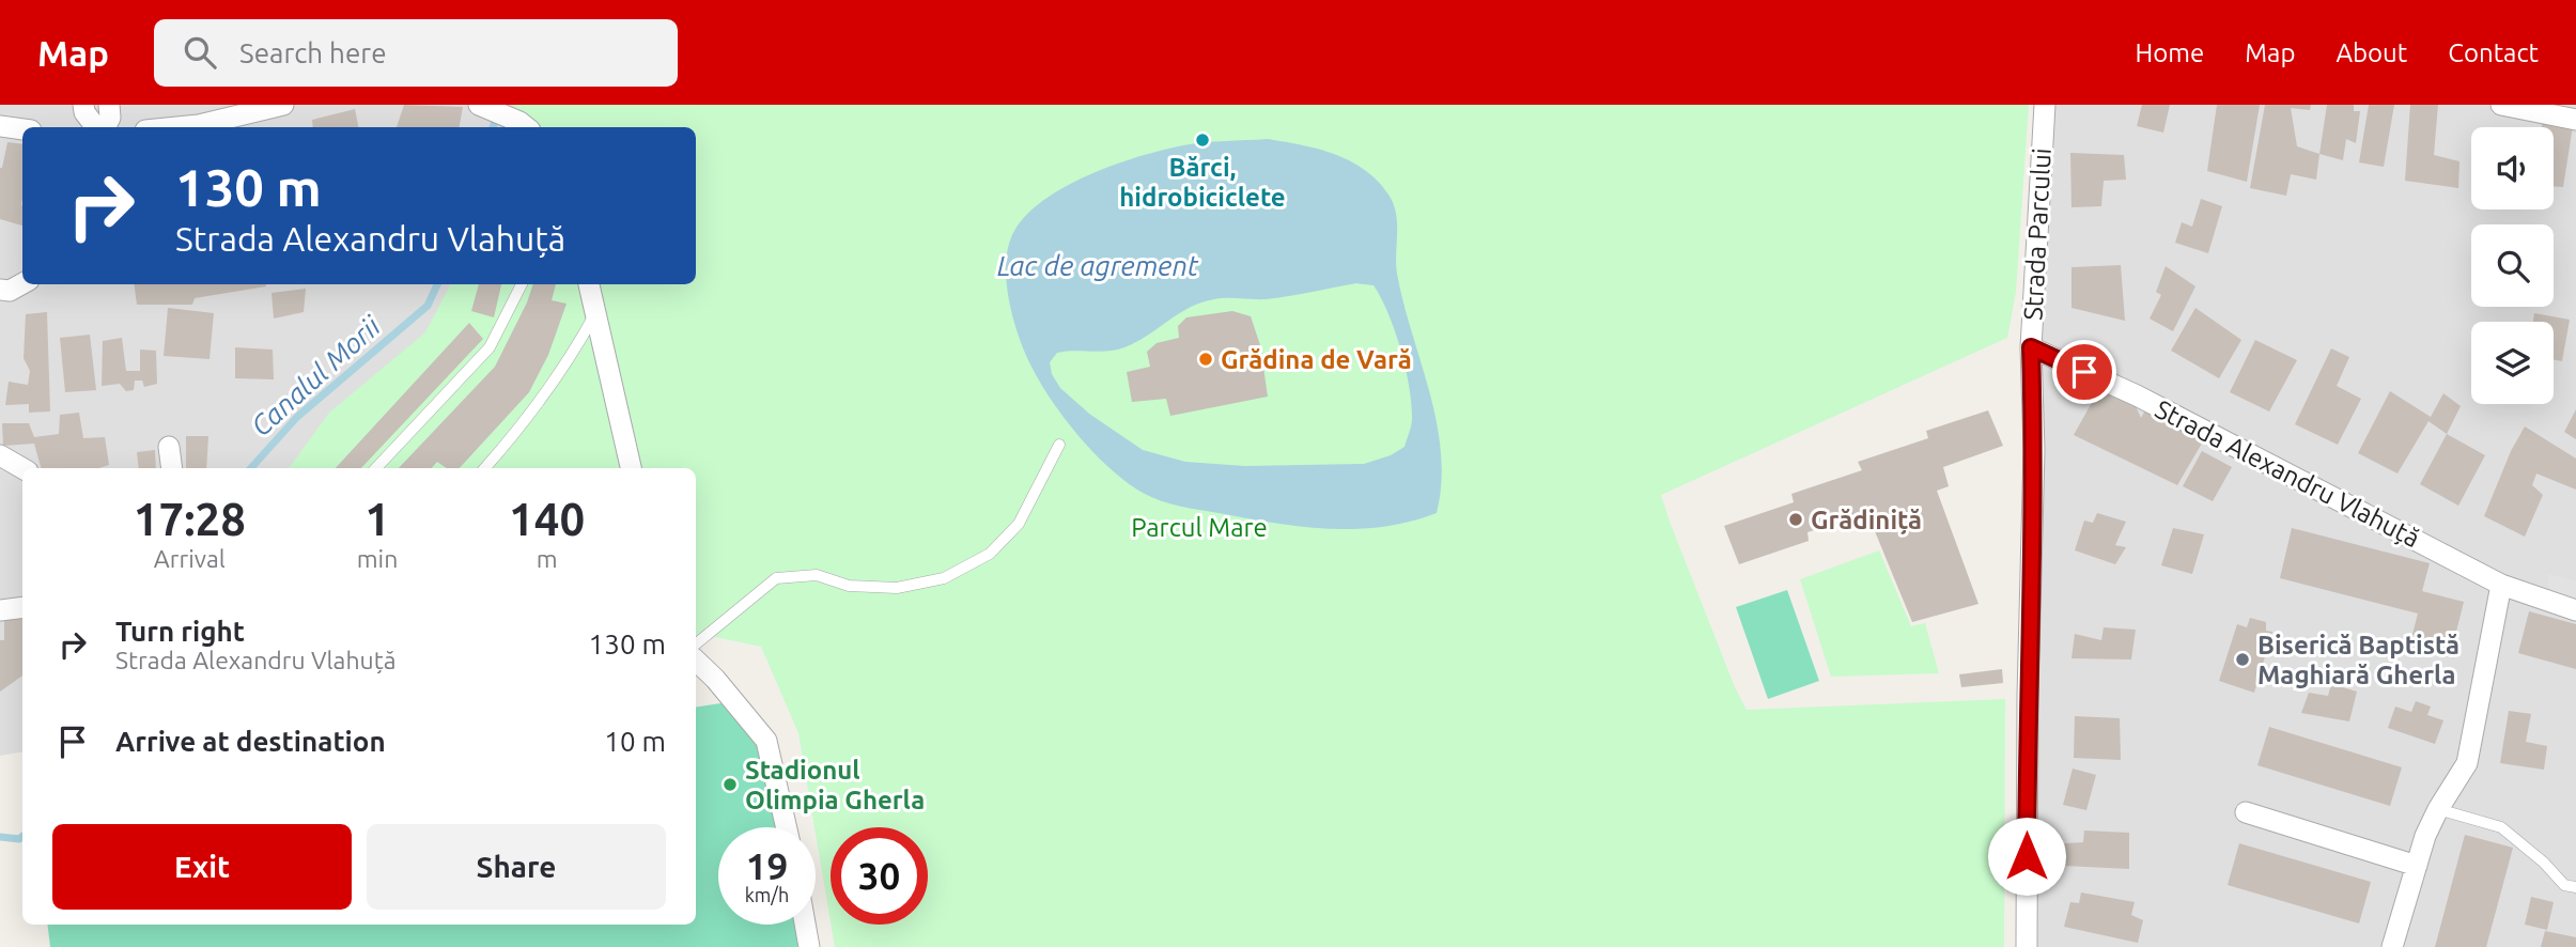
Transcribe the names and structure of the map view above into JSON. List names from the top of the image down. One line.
{"streets":{"street":["Strada Parcului","Strada Alexandru Vlahuță"]},"crossings":[["Strada Parcului","Strada Alexandru Vlahuță"]],"water":["Lac de agrement","Canalul Morii"],"parks":["Parcul Mare"],"places":["Bărci, hidrobiciclete","Grădina de Vară","Grădiniță","Biserică Baptistă Maghiară Gherla","Stadionul Olimpia Gherla"],"page":{"header":"Map","search":"Search here","nav":["Home","Map","About","Contact"],"turn":["130 m","Strada Alexandru Vlahuță"],"eta":["17:28","Arrival","1","min","140","m"],"list":[{"name":"Turn right","note":"Strada Alexandru Vlahuță","value":"130 m"},{"name":"Arrive at destination","value":"10 m"}],"buttons":["Exit","Share"],"speed":"19 km/h","limit":"30"}}
